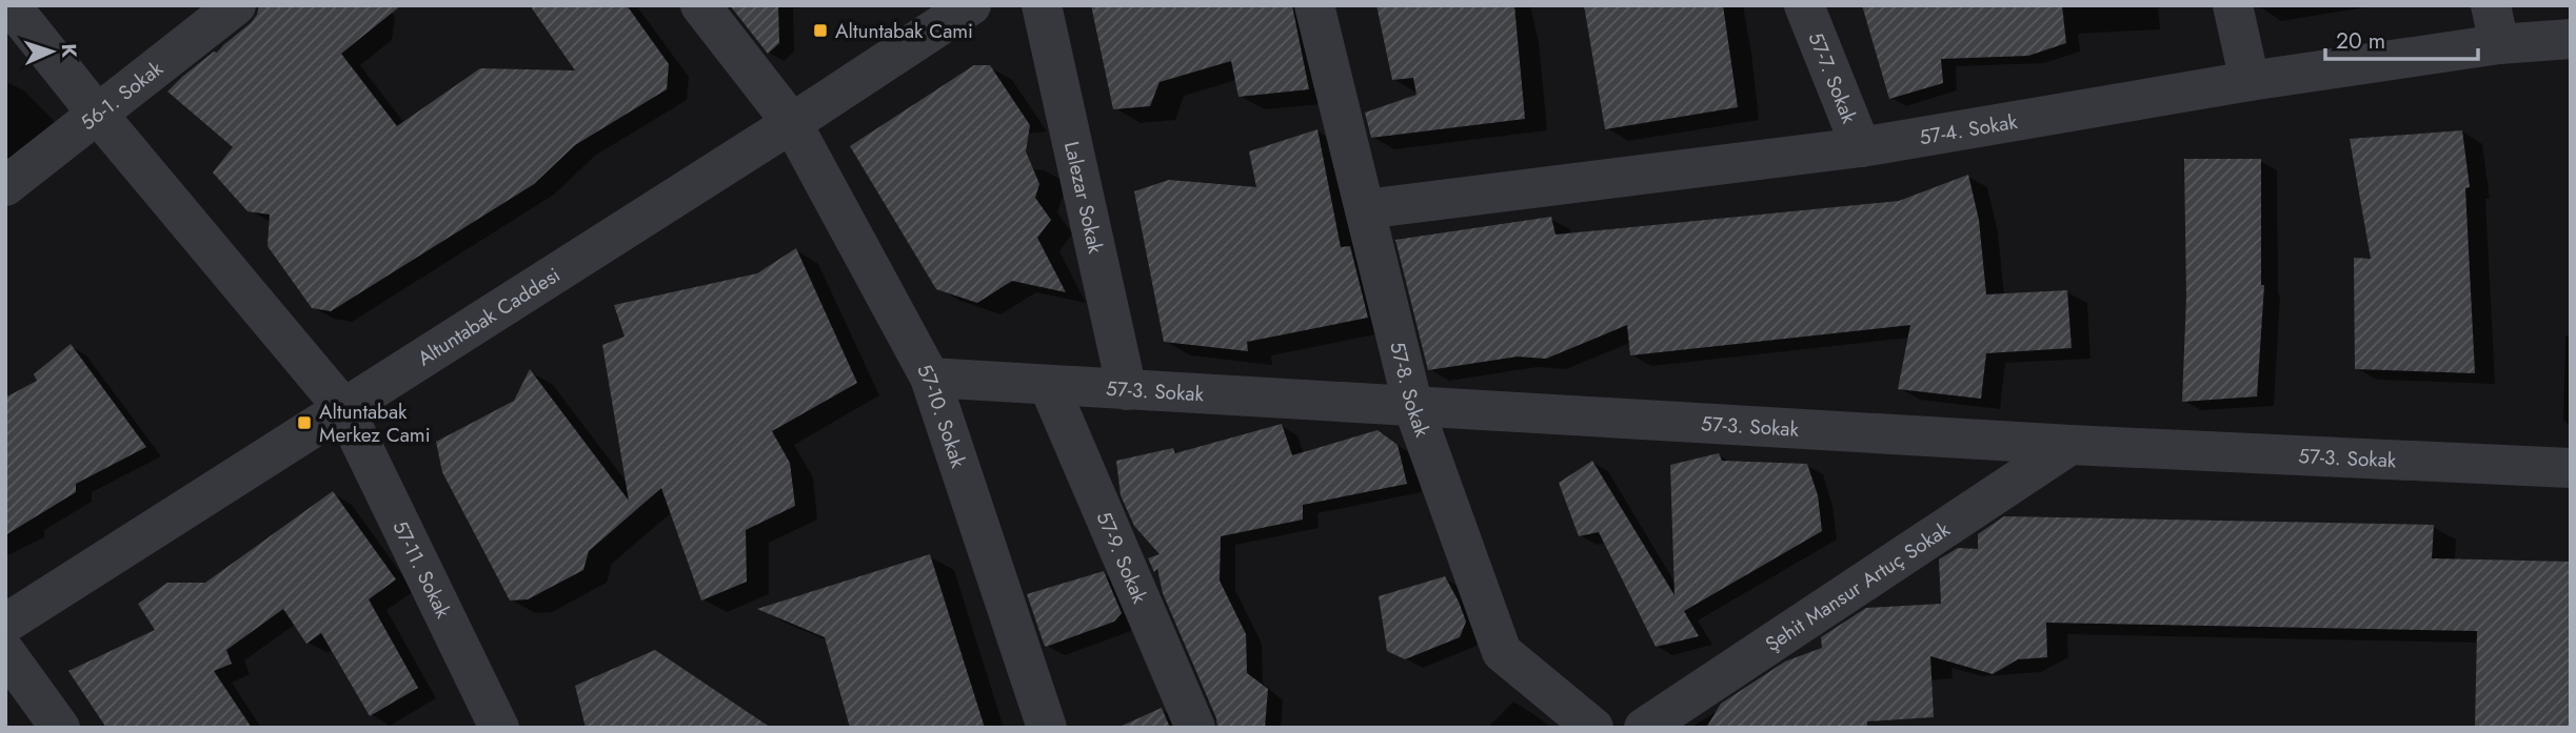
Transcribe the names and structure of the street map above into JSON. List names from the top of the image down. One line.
{"streets":{"street":["57-7. Sokak","56-1. Sokak","57-4. Sokak","Lalezar Sokak","Altuntabak Caddesi","57-8. Sokak","57-3. Sokak","57-10. Sokak","57-9. Sokak","57-11. Sokak","Şehit Mansur Artuç Sokak"]},"crossings":[["57-7. Sokak","57-4. Sokak"],["56-1. Sokak","57-11. Sokak"],["57-4. Sokak","57-8. Sokak"],["Lalezar Sokak","57-3. Sokak"],["Altuntabak Caddesi","57-10. Sokak"],["Altuntabak Caddesi","57-11. Sokak"],["57-8. Sokak","57-3. Sokak"],["57-3. Sokak","57-10. Sokak"],["57-3. Sokak","57-9. Sokak"],["57-3. Sokak","Şehit Mansur Artuç Sokak"]],"places":{"transit":["Altuntabak Cami","Altuntabak Merkez Cami"]},"scale_bar":"20 m","north":"right"}
